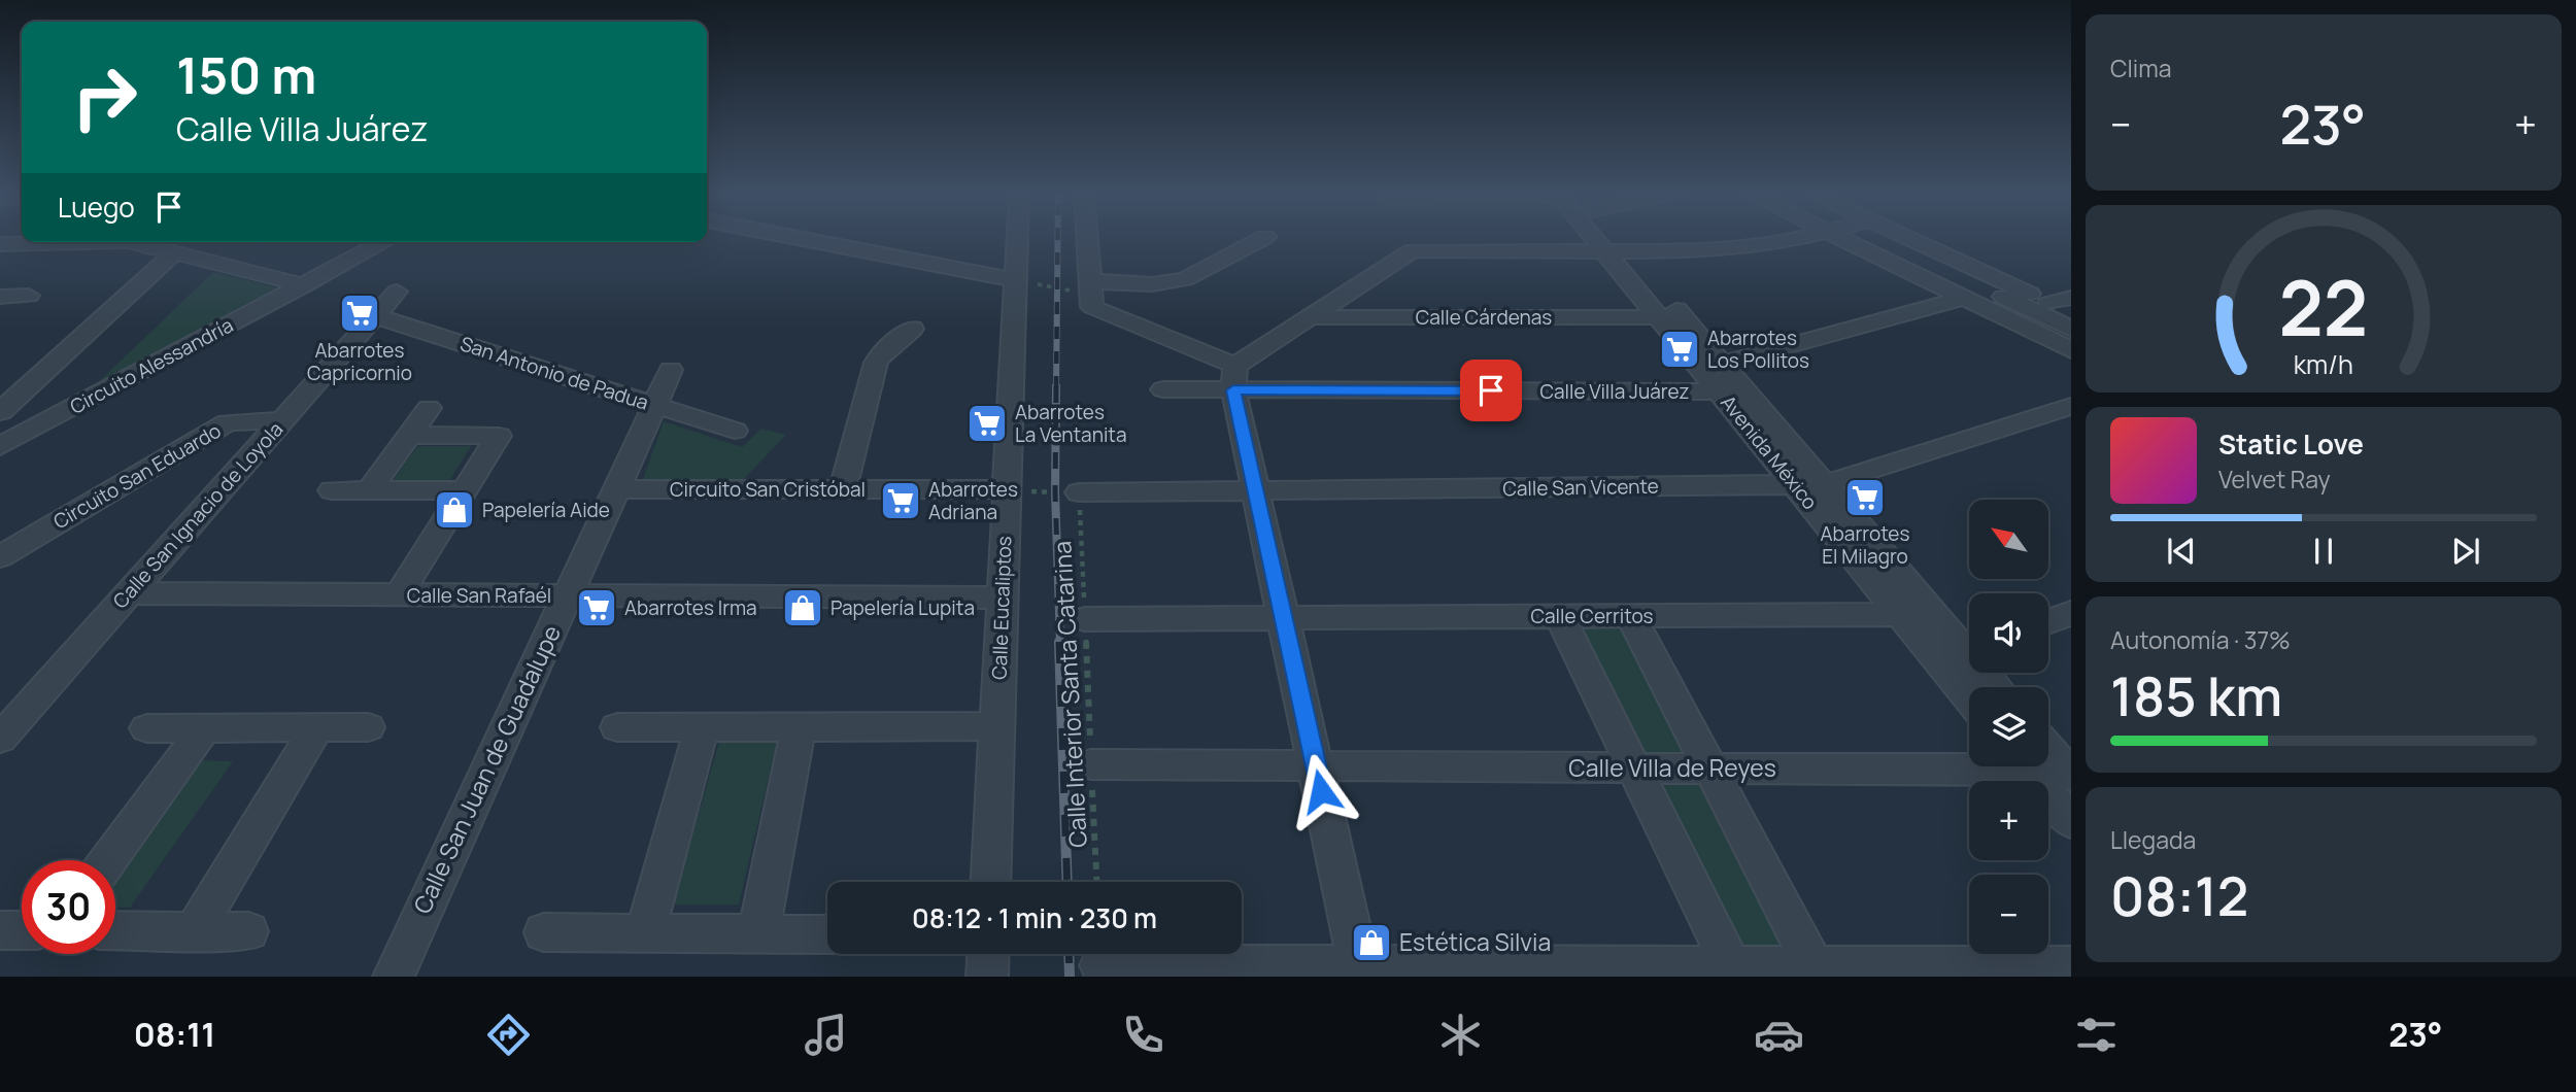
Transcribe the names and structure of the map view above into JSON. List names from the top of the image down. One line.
{"streets":{"street":["Calle Cárdenas","Circuito Alessandría","San Antonio de Padua","Calle Villa Juárez","Avenida México","Circuito San Eduardo","Calle San Vicente","Circuito San Cristóbal","Calle San Ignacio de Loyola","Calle San Rafaél","Calle Eucaliptos","Calle Cerritos","Calle Villa de Reyes","Calle San Juan de Guadalupe"],"path":["Calle Interior Santa Catarina"]},"crossings":[["Calle Cárdenas","Avenida México"],["San Antonio de Padua","Calle San Ignacio de Loyola"],["San Antonio de Padua","Calle San Juan de Guadalupe"],["Calle Villa Juárez","Avenida México"],["Avenida México","Calle San Vicente"],["Avenida México","Calle Cerritos"],["Circuito San Eduardo","Calle San Ignacio de Loyola"],["Calle San Vicente","Calle Interior Santa Catarina"],["Circuito San Cristóbal","Calle Eucaliptos"],["Circuito San Cristóbal","Calle San Juan de Guadalupe"],["Calle San Ignacio de Loyola","Calle San Rafaél"],["Calle San Rafaél","Calle Eucaliptos"],["Calle San Rafaél","Calle San Juan de Guadalupe"],["Calle Cerritos","Calle Interior Santa Catarina"]],"places":{"supermarket":["Abarrotes Capricornio","Abarrotes Los Pollitos","Abarrotes La Ventanita","Abarrotes El Milagro","Abarrotes Adriana","Abarrotes Irma"],"shop":["Papelería Aide","Papelería Lupita","Estética Silvia"]},"north":"top left","page":{"tile":["Clima",["Autonomía · 37%","185 km"],["Llegada","08:12"]],"turn":["150 m","Calle Villa Juárez"],"heat":["−","23°","+"],"then":"Luego","song":["Static Love","Velvet Ray"],"map_buttons":["+","−"],"limit":"30","trip":"08:12 · 1 min · 230 m","tabs":["08:11","23°"],"gauge":["22","km/h"]}}
